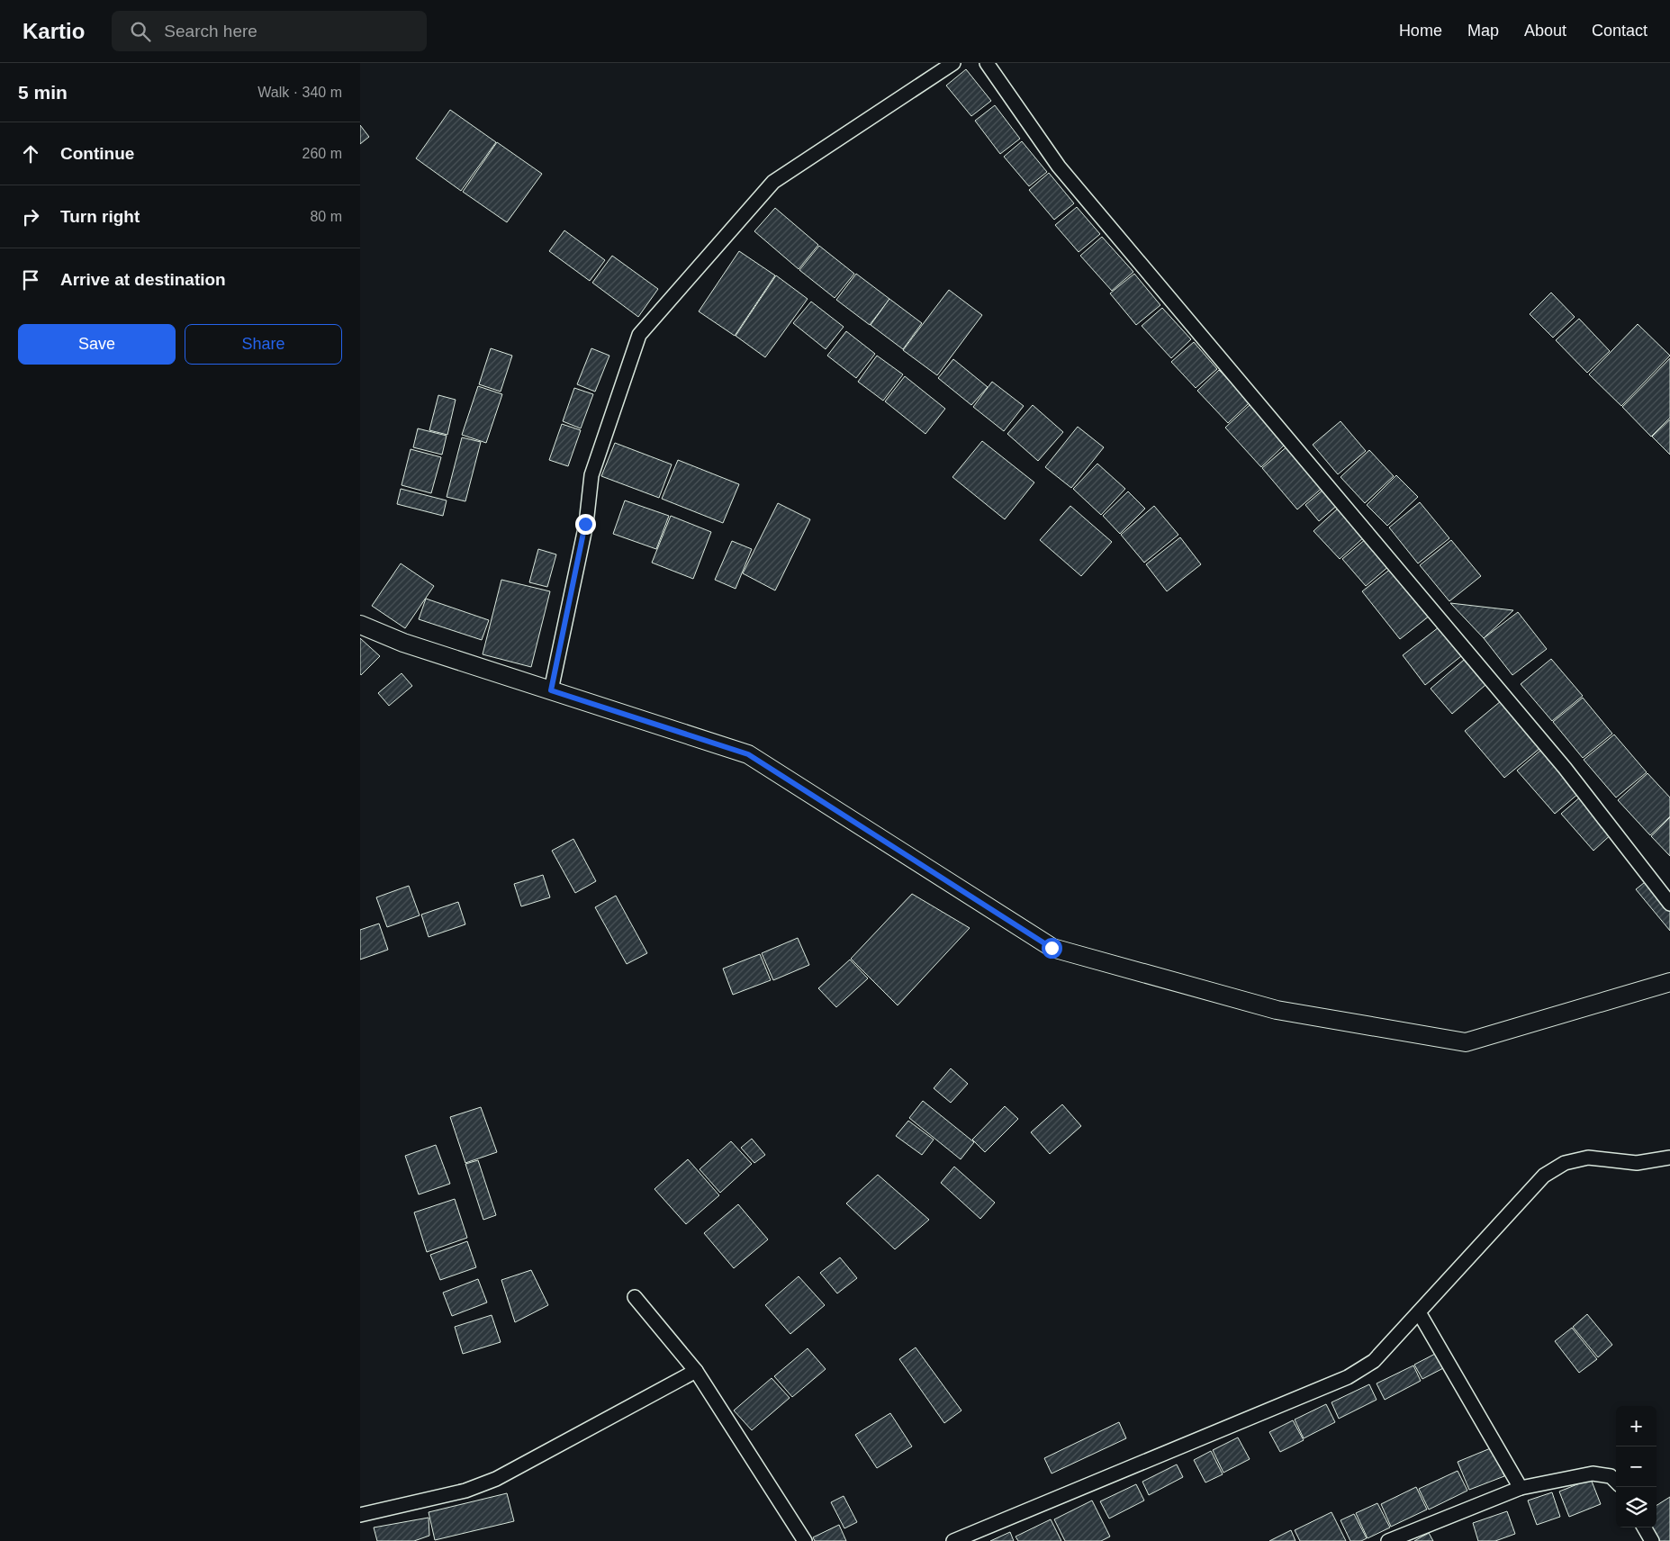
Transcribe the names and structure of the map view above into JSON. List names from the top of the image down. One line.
{"page":{"header":"Kartio","search":"Search here","nav":["Home","Map","About","Contact"],"heading":["5 min","Walk · 340 m"],"list":[["Continue","260 m"],["Turn right","80 m"],"Arrive at destination"],"buttons":["Save","Share"],"map_buttons":["+","−"]}}
